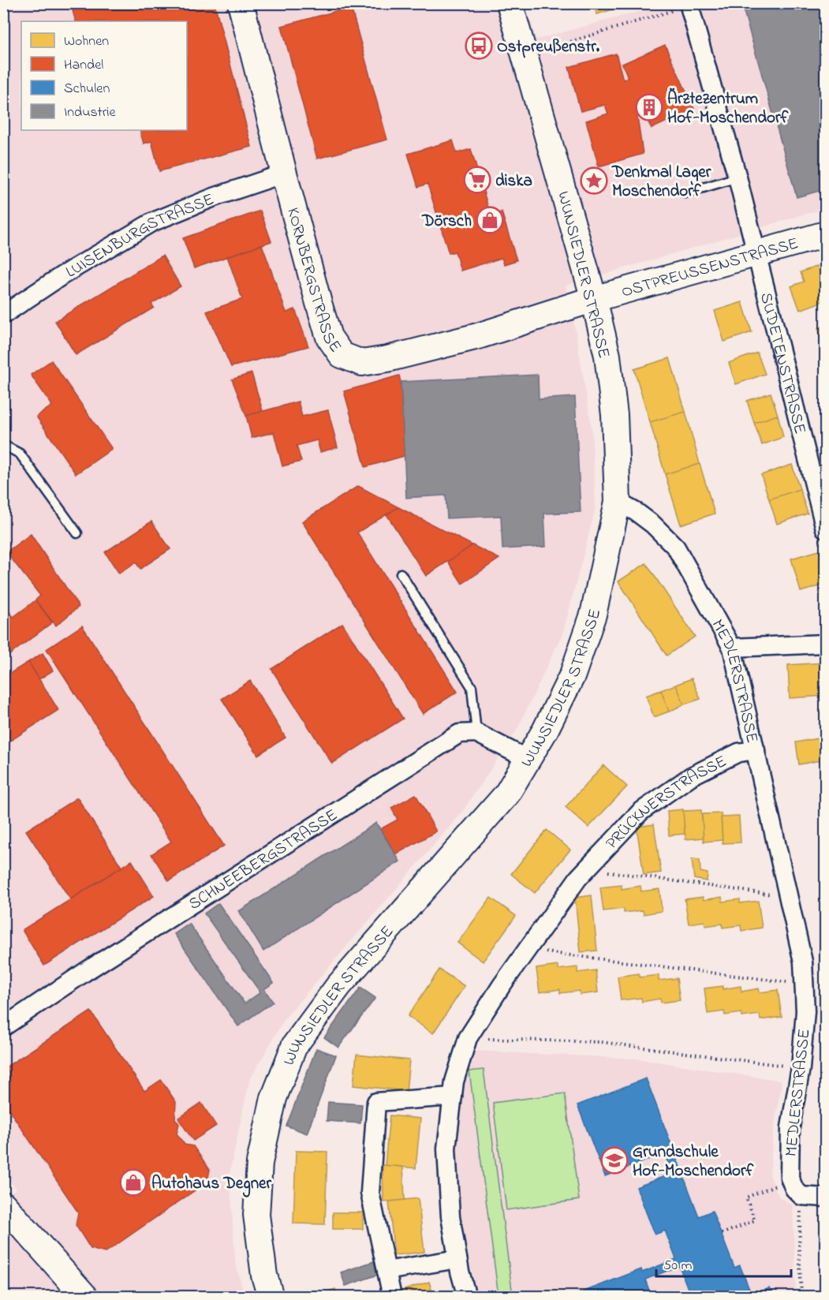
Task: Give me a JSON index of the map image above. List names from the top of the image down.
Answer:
{
  "streets": {
    "main road": ["OSTPREUSSENSTRASSE", "WUNSIEDLER STRASSE", "KORNBERGSTRASSE"],
    "street": [
      "LUISENBURGSTRASSE",
      "SUDETENSTRASSE",
      "MEDLERSTRASSE",
      "PRÜCKNERSTRASSE",
      "SCHNEEBERGSTRASSE"
    ]
  },
  "crossings": [
    ["LUISENBURGSTRASSE", "KORNBERGSTRASSE"],
    ["OSTPREUSSENSTRASSE", "WUNSIEDLER STRASSE"],
    ["OSTPREUSSENSTRASSE", "KORNBERGSTRASSE"],
    ["OSTPREUSSENSTRASSE", "SUDETENSTRASSE"],
    ["WUNSIEDLER STRASSE", "KORNBERGSTRASSE"],
    ["WUNSIEDLER STRASSE", "MEDLERSTRASSE"],
    ["MEDLERSTRASSE", "PRÜCKNERSTRASSE"]
  ],
  "places": {
    "bus stop": ["Ostpreußenstr."],
    "building": ["Ärztezentrum Hof-Moschendorf"],
    "supermarket": ["diska"],
    "place": ["Denkmal Lager Moschendorf"],
    "shop": ["Dörsch", "Autohaus Degner"],
    "school or university": ["Grundschule Hof-Moschendorf"]
  },
  "legend": [
    "Wohnen",
    "Handel",
    "Schulen",
    "Industrie"
  ],
  "scale_bar": "50 m"
}
